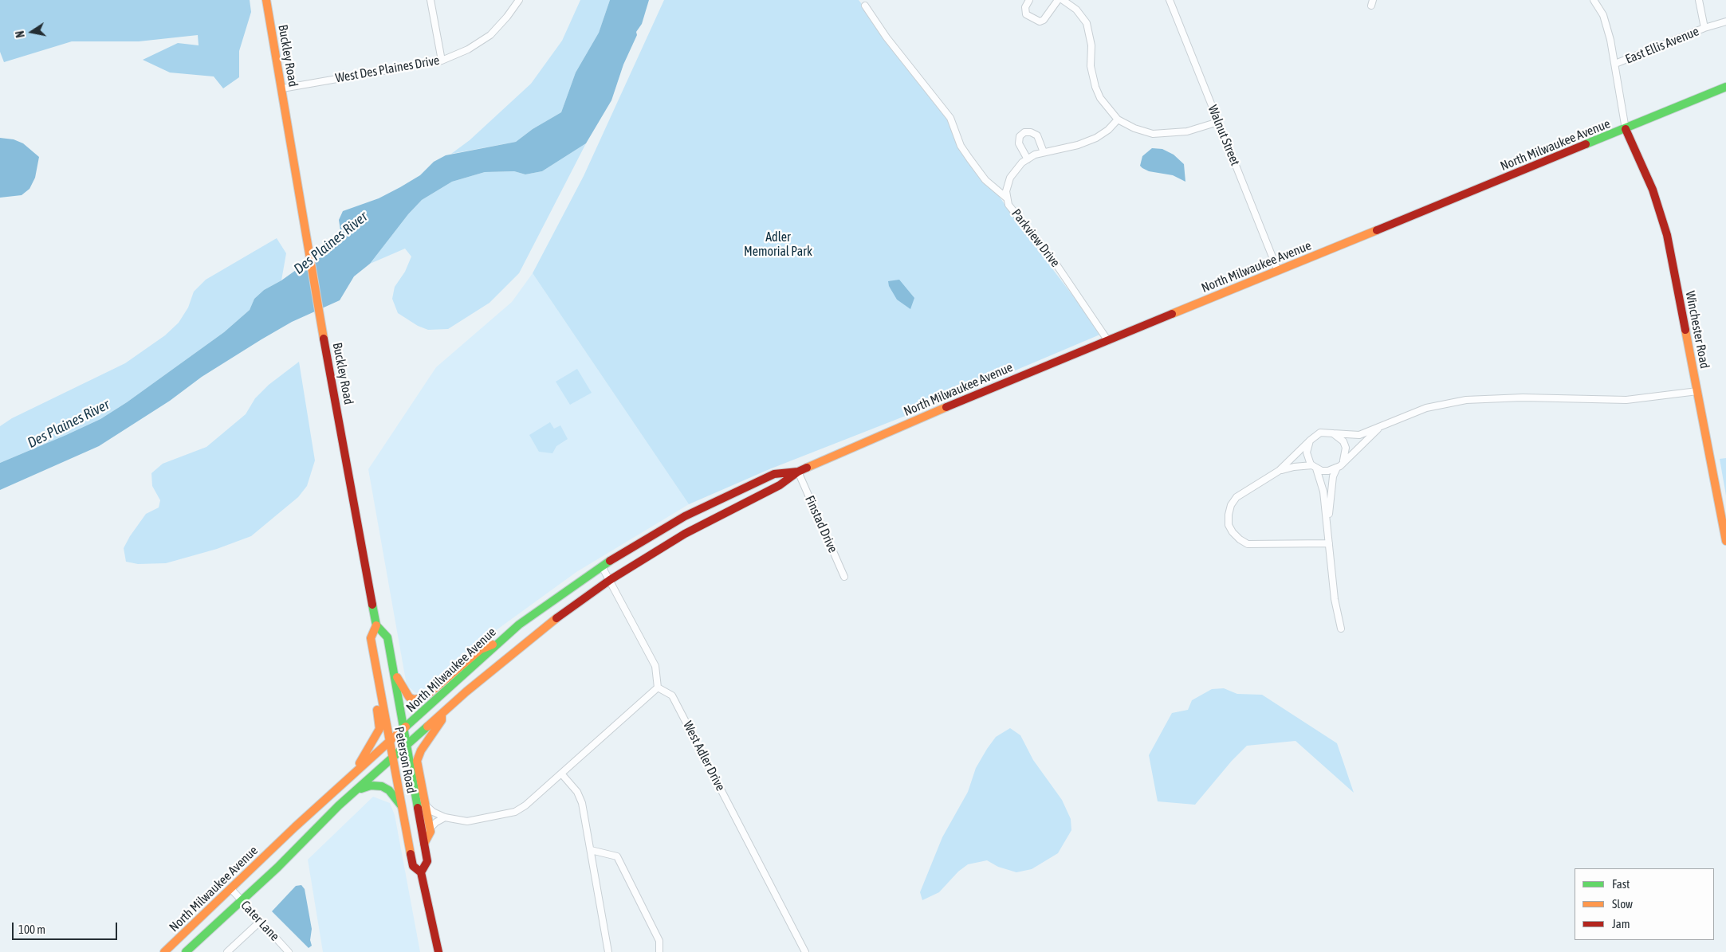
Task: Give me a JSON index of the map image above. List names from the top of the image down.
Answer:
{
  "streets": {
    "main road": [
      "Buckley Road",
      "North Milwaukee Avenue",
      "Winchester Road",
      "Peterson Road"
    ],
    "street": [
      "East Ellis Avenue",
      "West Des Plaines Drive",
      "Walnut Street",
      "Parkview Drive",
      "Finstad Drive",
      "West Adler Drive",
      "Cater Lane"
    ]
  },
  "crossings": [
    ["Buckley Road", "West Des Plaines Drive"],
    ["Buckley Road", "North Milwaukee Avenue"],
    ["Buckley Road", "Peterson Road"],
    ["Walnut Street", "North Milwaukee Avenue"],
    ["North Milwaukee Avenue", "Parkview Drive"],
    ["North Milwaukee Avenue", "Winchester Road"],
    ["North Milwaukee Avenue", "Finstad Drive"],
    ["North Milwaukee Avenue", "Peterson Road"],
    ["North Milwaukee Avenue", "Cater Lane"]
  ],
  "water": ["Des Plaines River"],
  "parks": ["Adler Memorial Park"],
  "legend": ["Fast", "Slow", "Jam"],
  "scale_bar": "100 m",
  "north": "left"
}
